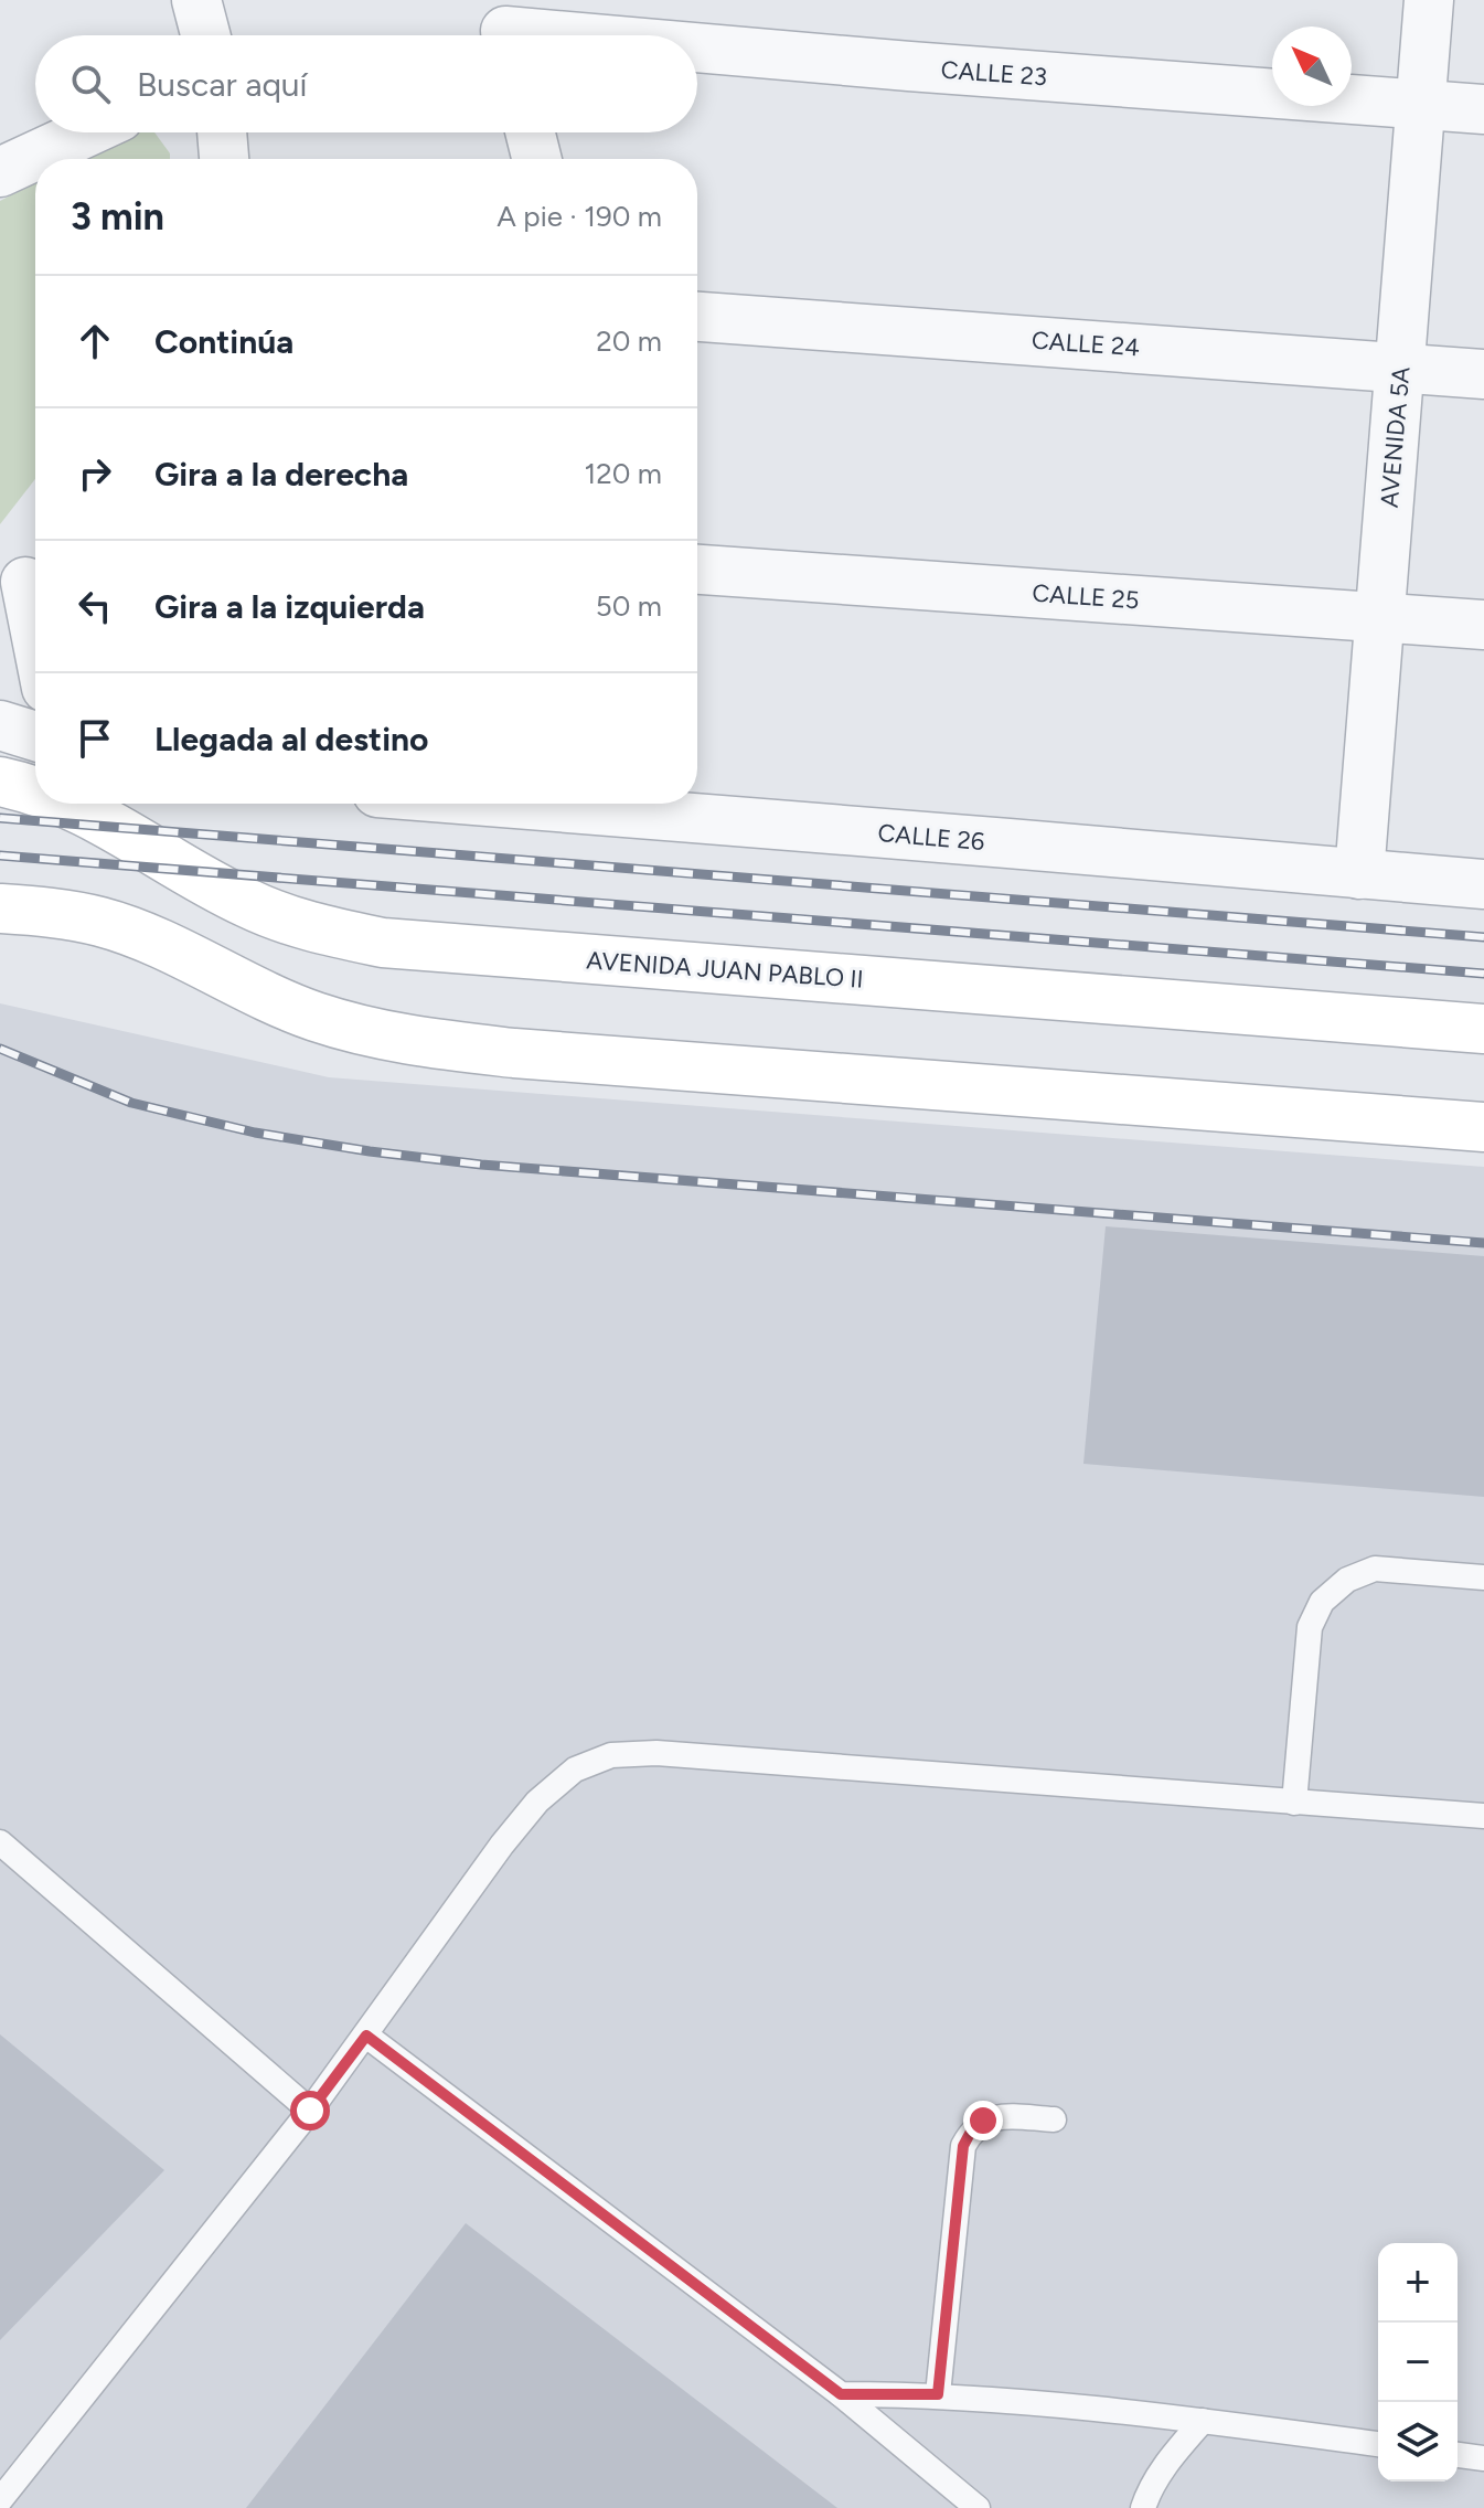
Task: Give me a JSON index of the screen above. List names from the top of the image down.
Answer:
{
  "streets": {
    "main road": ["AVENIDA JUAN PABLO II"],
    "street": [
      "CALLE 23",
      "CALLE 24",
      "AVENIDA 5A",
      "CALLE 25",
      "CALLE 26"
    ]
  },
  "crossings": [
    ["CALLE 23", "AVENIDA 5A"],
    ["CALLE 24", "AVENIDA 5A"],
    ["AVENIDA 5A", "CALLE 25"],
    ["AVENIDA 5A", "CALLE 26"]
  ],
  "north": "top left",
  "page": {
    "search": "Buscar aquí",
    "heading": ["3 min", "A pie · 190 m"],
    "list": [
      ["Continúa", "20 m"],
      ["Gira a la derecha", "120 m"],
      ["Gira a la izquierda", "50 m"],
      "Llegada al destino"
    ],
    "map_buttons": ["+", "−"]
  }
}
